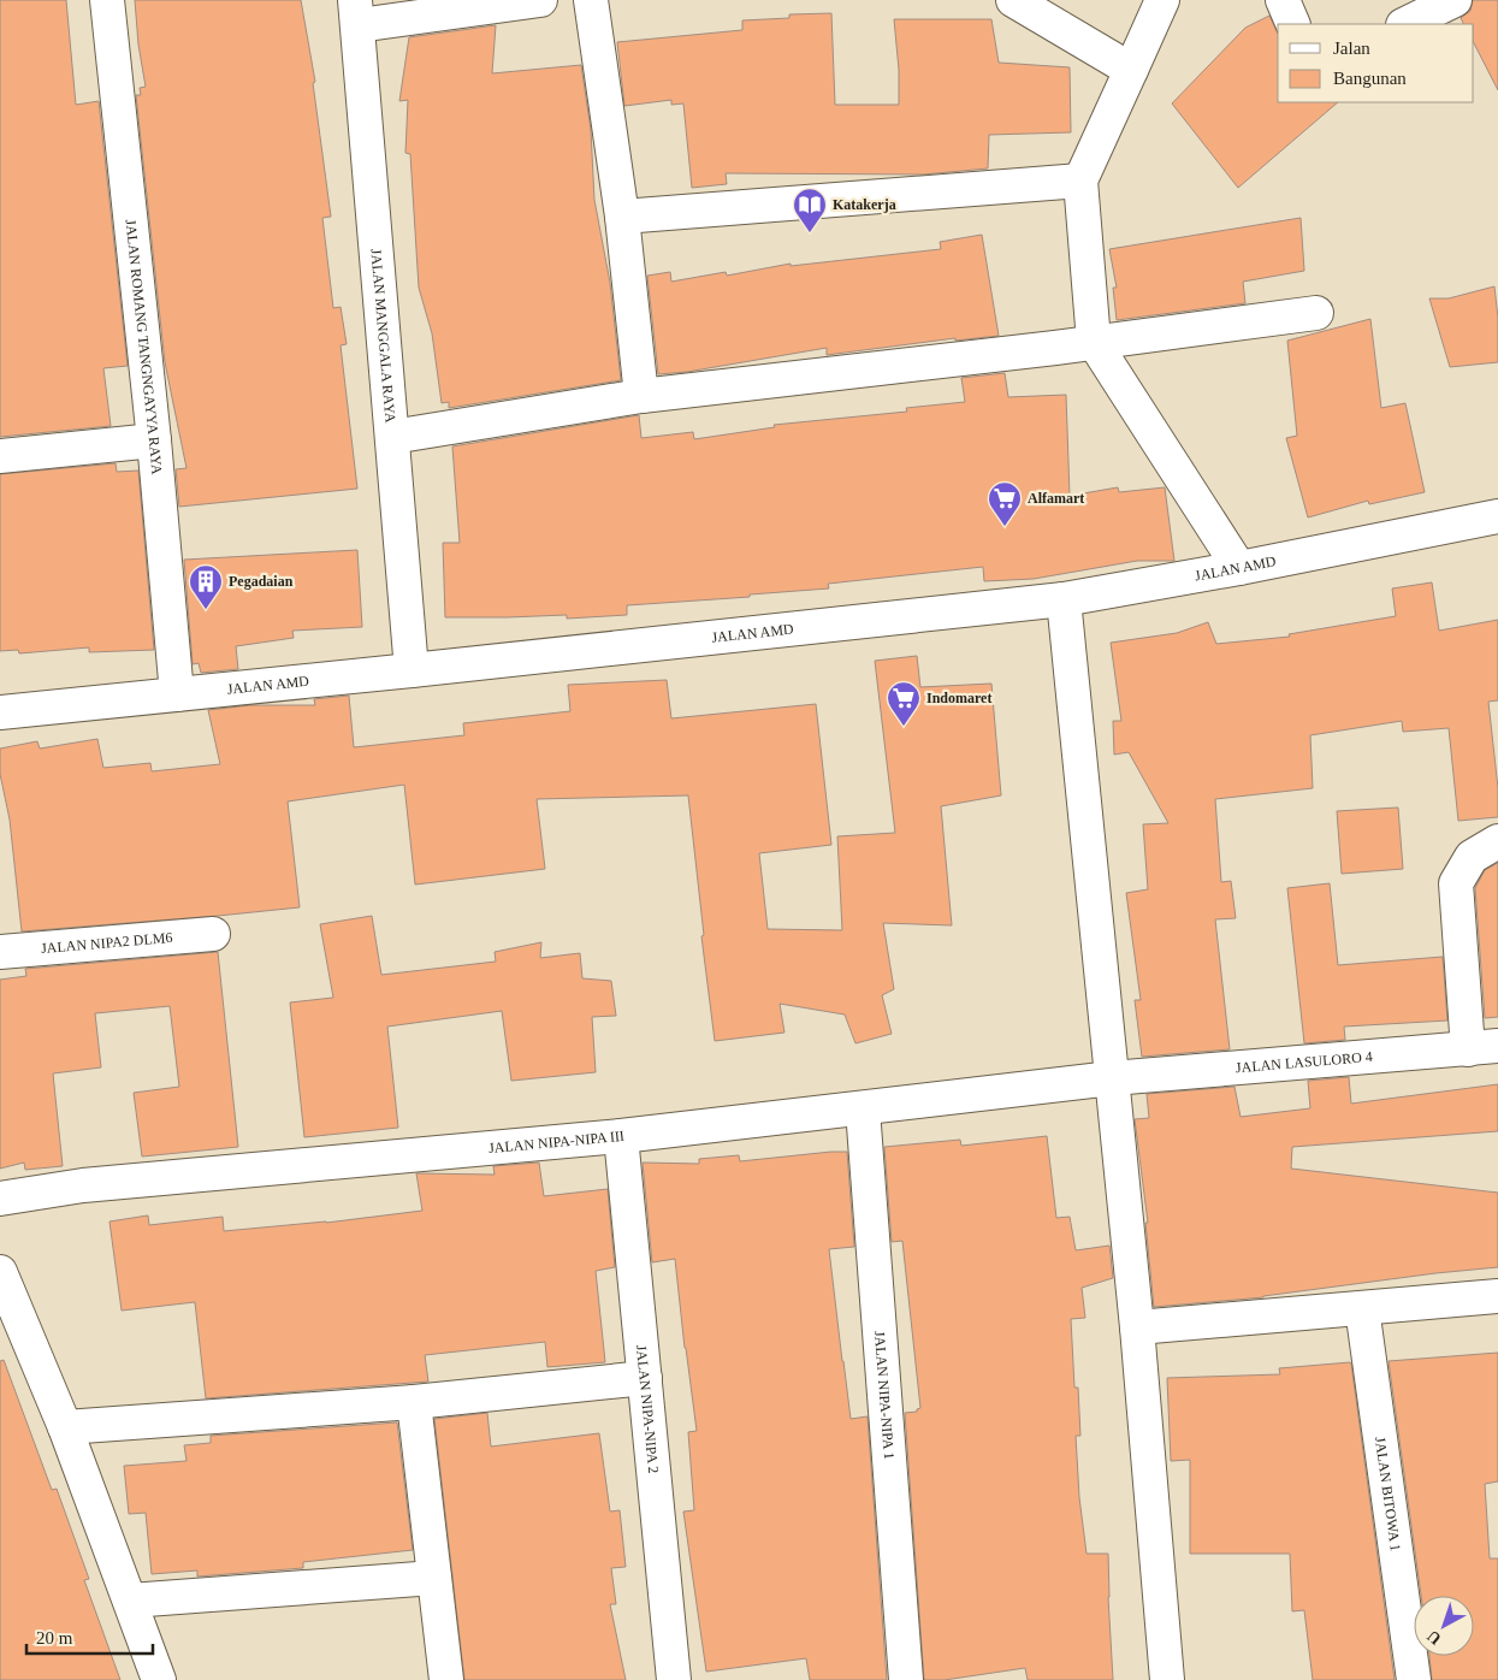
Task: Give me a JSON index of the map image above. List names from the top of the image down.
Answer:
{
  "streets": {
    "street": [
      "JALAN MANGGALA RAYA",
      "JALAN ROMANG TANGNGAYYA RAYA",
      "JALAN AMD",
      "JALAN NIPA2 DLM6",
      "JALAN LASULORO 4",
      "JALAN NIPA-NIPA III",
      "JALAN NIPA-NIPA 1",
      "JALAN NIPA-NIPA 2",
      "JALAN BITOWA 1"
    ]
  },
  "crossings": [
    ["JALAN MANGGALA RAYA", "JALAN AMD"],
    ["JALAN ROMANG TANGNGAYYA RAYA", "JALAN AMD"],
    ["JALAN LASULORO 4", "JALAN NIPA-NIPA III"],
    ["JALAN NIPA-NIPA III", "JALAN NIPA-NIPA 1"],
    ["JALAN NIPA-NIPA III", "JALAN NIPA-NIPA 2"]
  ],
  "places": {
    "library": ["Katakerja"],
    "supermarket": ["Alfamart", "Indomaret"],
    "building": ["Pegadaian"]
  },
  "legend": ["Jalan", "Bangunan"],
  "scale_bar": "20 m",
  "north": "bottom left"
}
